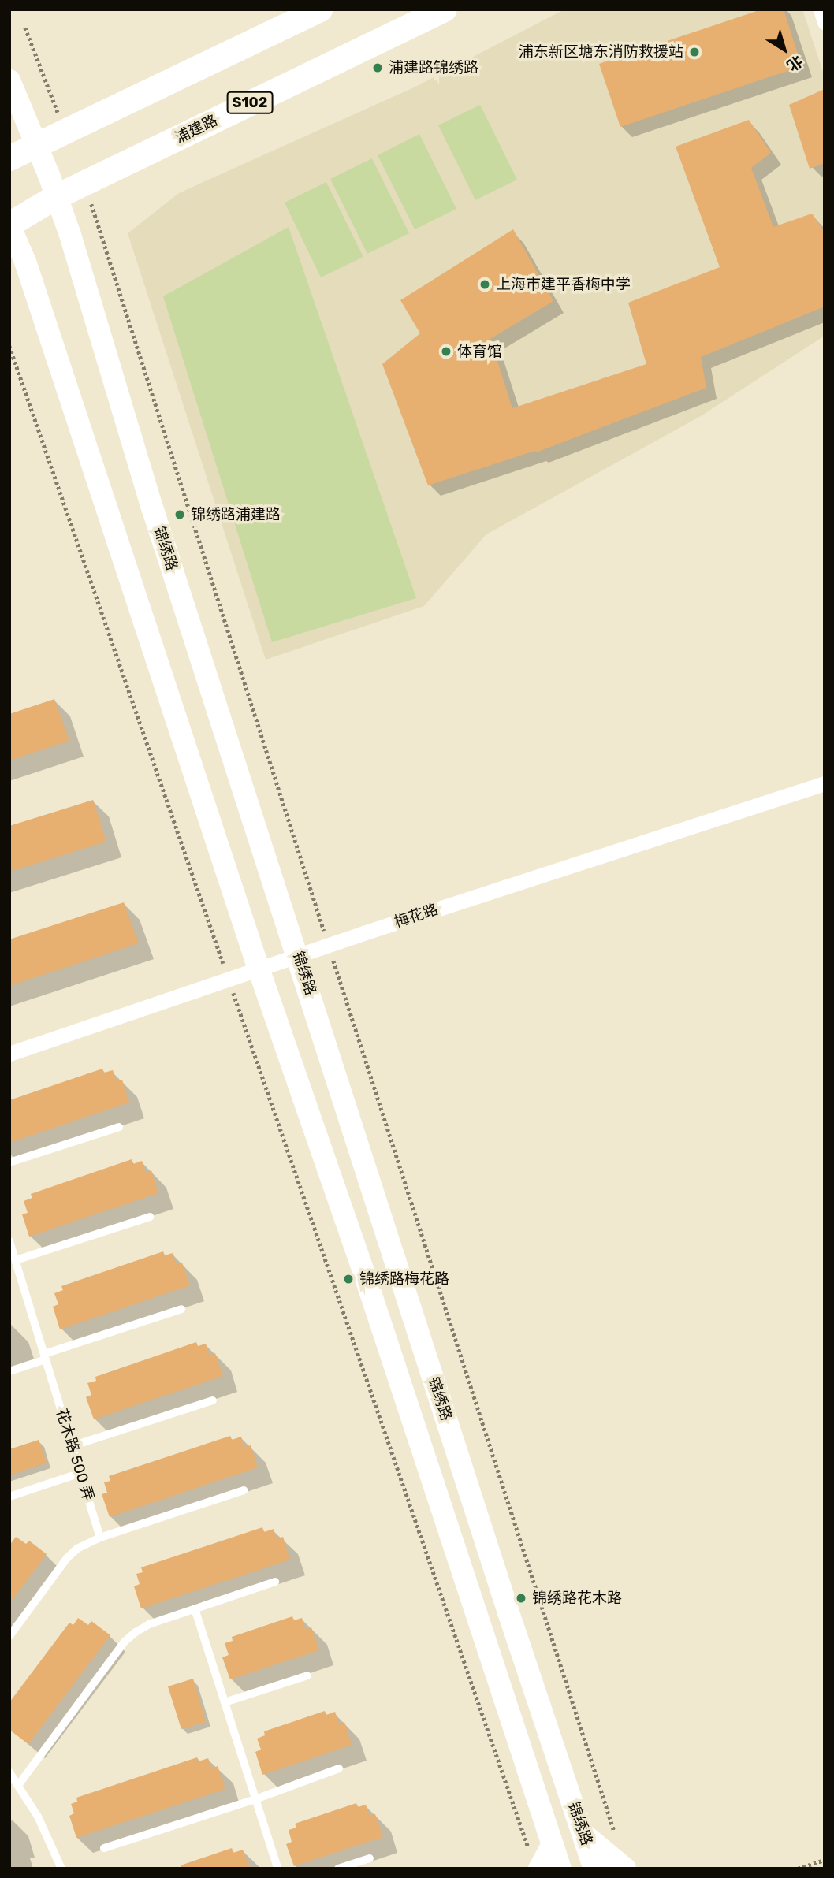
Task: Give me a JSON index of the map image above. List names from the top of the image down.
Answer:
{
  "streets": {
    "main road": ["S102", "浦建路", "锦绣路"],
    "street": ["梅花路"],
    "lane": ["花木路 500 弄"]
  },
  "crossings": [
    ["浦建路", "锦绣路"],
    ["锦绣路", "梅花路"]
  ],
  "places": [
    "浦东新区塘东消防救援站",
    "浦建路锦绣路",
    "上海市建平香梅中学",
    "体育馆",
    "锦绣路浦建路",
    "锦绣路梅花路",
    "锦绣路花木路"
  ],
  "north": "bottom right"
}
